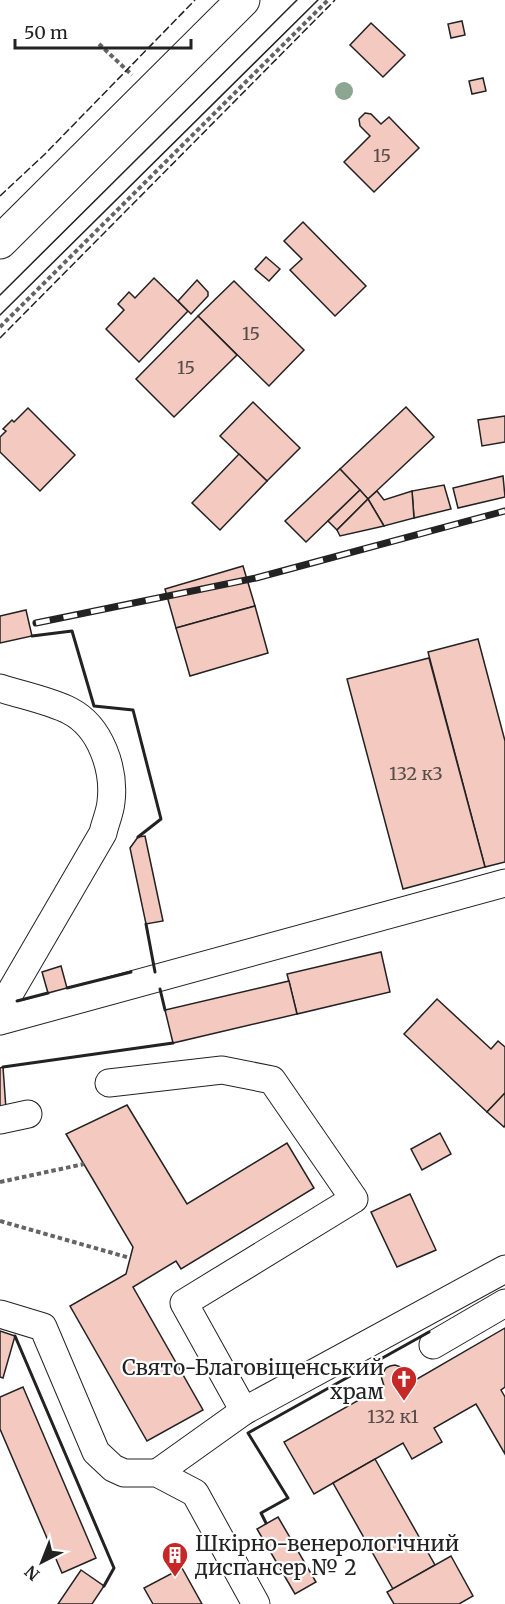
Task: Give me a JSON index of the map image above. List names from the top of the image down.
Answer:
{
  "places": {
    "church": ["Свято-Благовіщенський храм"],
    "building": ["Шкірно-венерологічний диспансер № 2"]
  },
  "house_numbers": [
    "15",
    "15",
    "15",
    "132 к3",
    "132 к1"
  ],
  "scale_bar": "50 m",
  "north": "bottom left"
}
